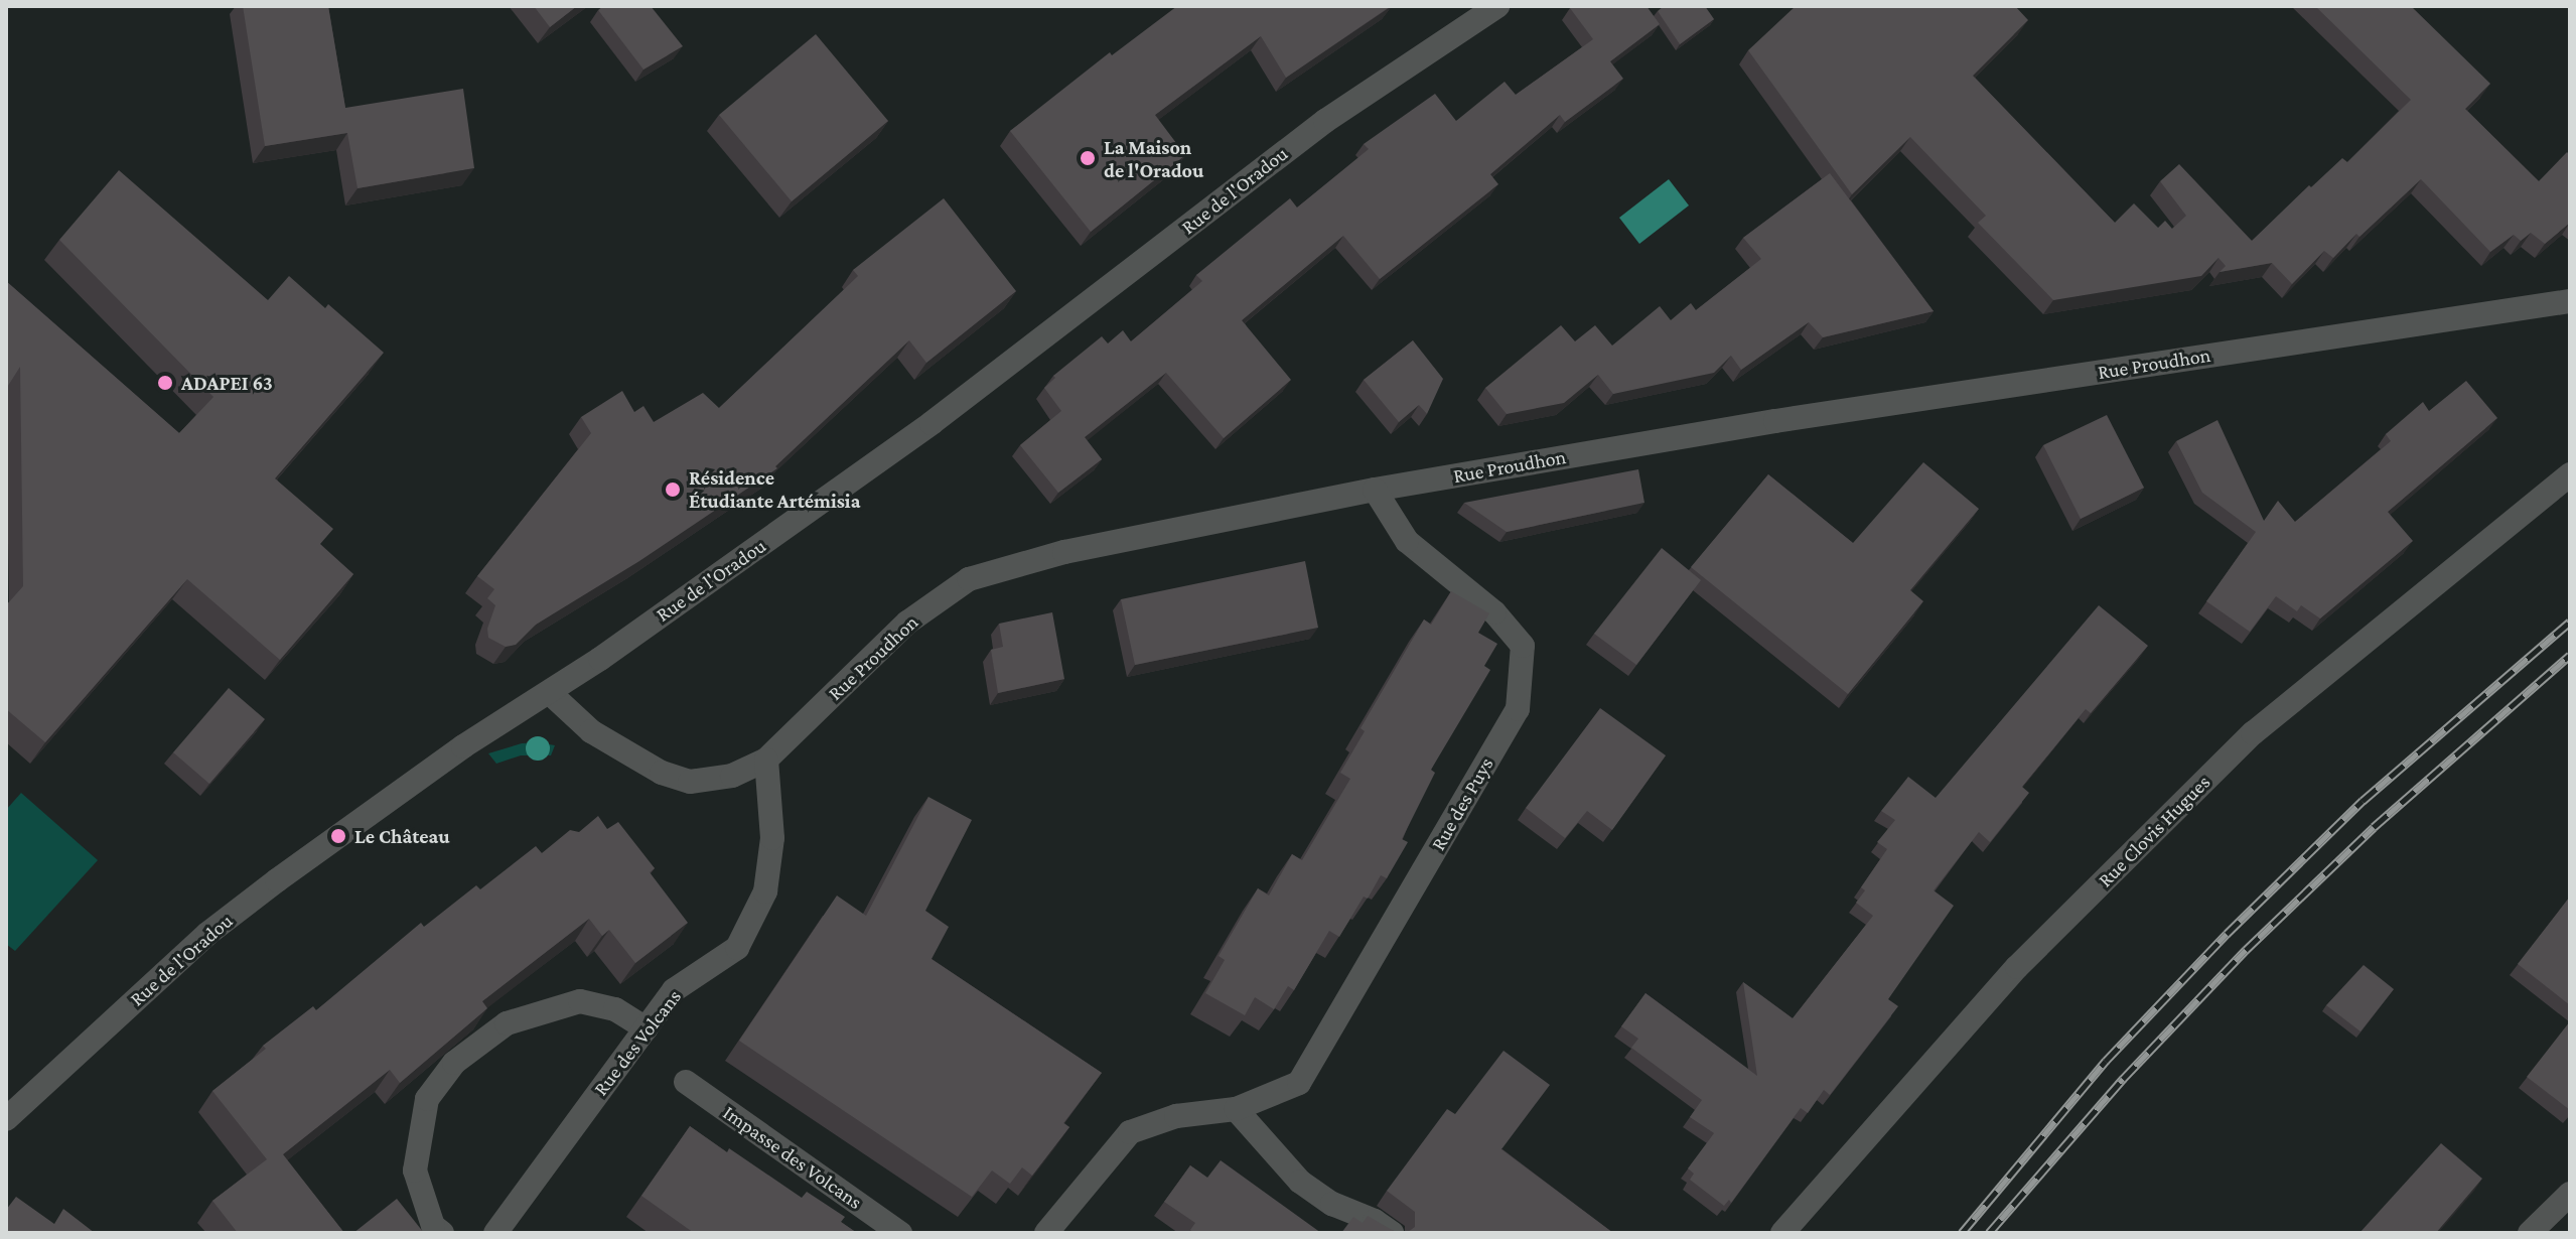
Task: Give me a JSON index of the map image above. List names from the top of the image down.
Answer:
{
  "streets": {
    "street": [
      "Rue de l'Oradou",
      "Rue Proudhon",
      "Rue des Puys",
      "Rue Clovis Hugues",
      "Rue des Volcans",
      "Impasse des Volcans"
    ]
  },
  "crossings": [
    ["Rue de l'Oradou", "Rue Proudhon"],
    ["Rue Proudhon", "Rue des Puys"],
    ["Rue Proudhon", "Rue des Volcans"]
  ],
  "places": [
    "La Maison de l'Oradou",
    "ADAPEI 63",
    "Résidence Étudiante Artémisia",
    "Le Château"
  ]
}
